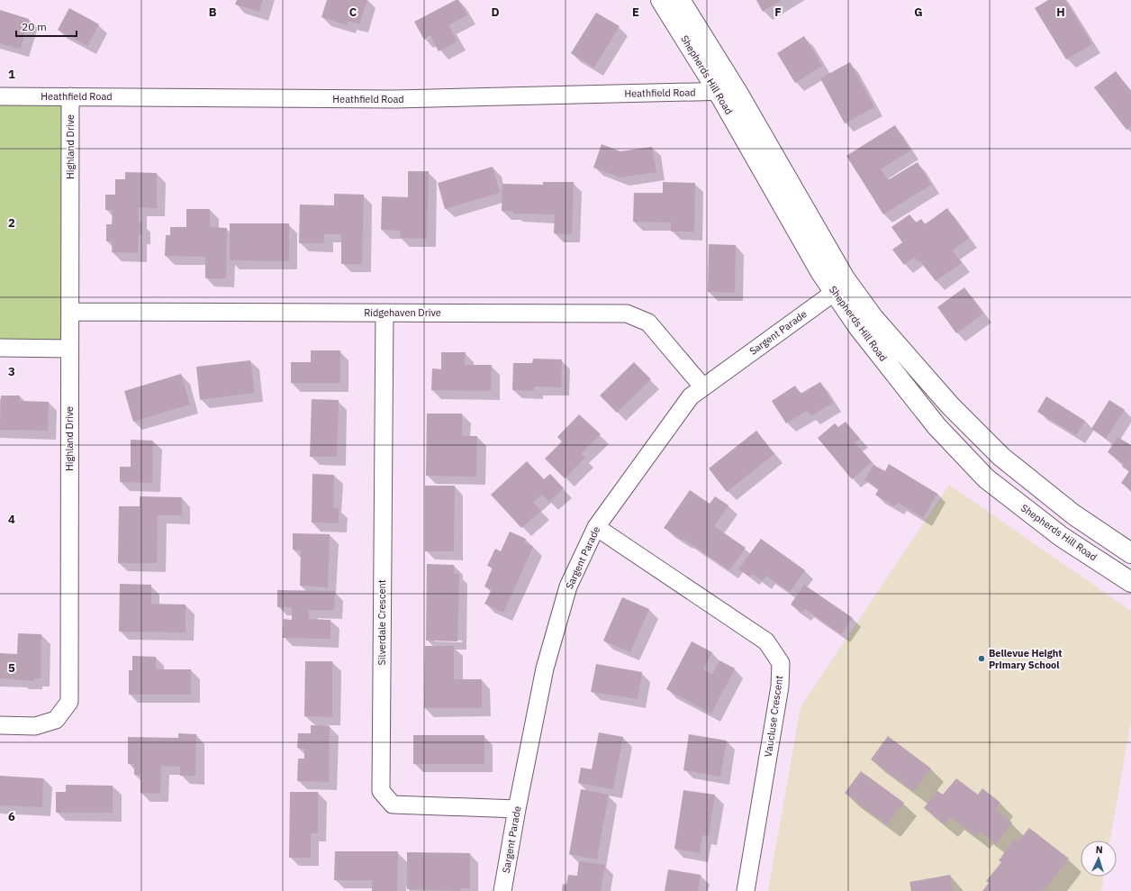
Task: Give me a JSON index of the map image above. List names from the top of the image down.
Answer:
{
  "streets": {
    "main road": ["Shepherds Hill Road"],
    "street": [
      "Heathfield Road",
      "Highland Drive",
      "Ridgehaven Drive",
      "Sargent Parade",
      "Silverdale Crescent",
      "Vaucluse Crescent"
    ]
  },
  "crossings": [
    ["Shepherds Hill Road", "Heathfield Road"],
    ["Shepherds Hill Road", "Sargent Parade"],
    ["Heathfield Road", "Highland Drive"],
    ["Highland Drive", "Ridgehaven Drive"],
    ["Ridgehaven Drive", "Sargent Parade"],
    ["Ridgehaven Drive", "Silverdale Crescent"],
    ["Sargent Parade", "Silverdale Crescent"],
    ["Sargent Parade", "Vaucluse Crescent"]
  ],
  "places": ["Bellevue Height Primary School"],
  "scale_bar": "20 m",
  "north": "top",
  "grid": {
    "columns": [
      "B",
      "C",
      "D",
      "E",
      "F",
      "G",
      "H"
    ],
    "rows": [
      "1",
      "2",
      "3",
      "4",
      "5",
      "6"
    ]
  }
}
